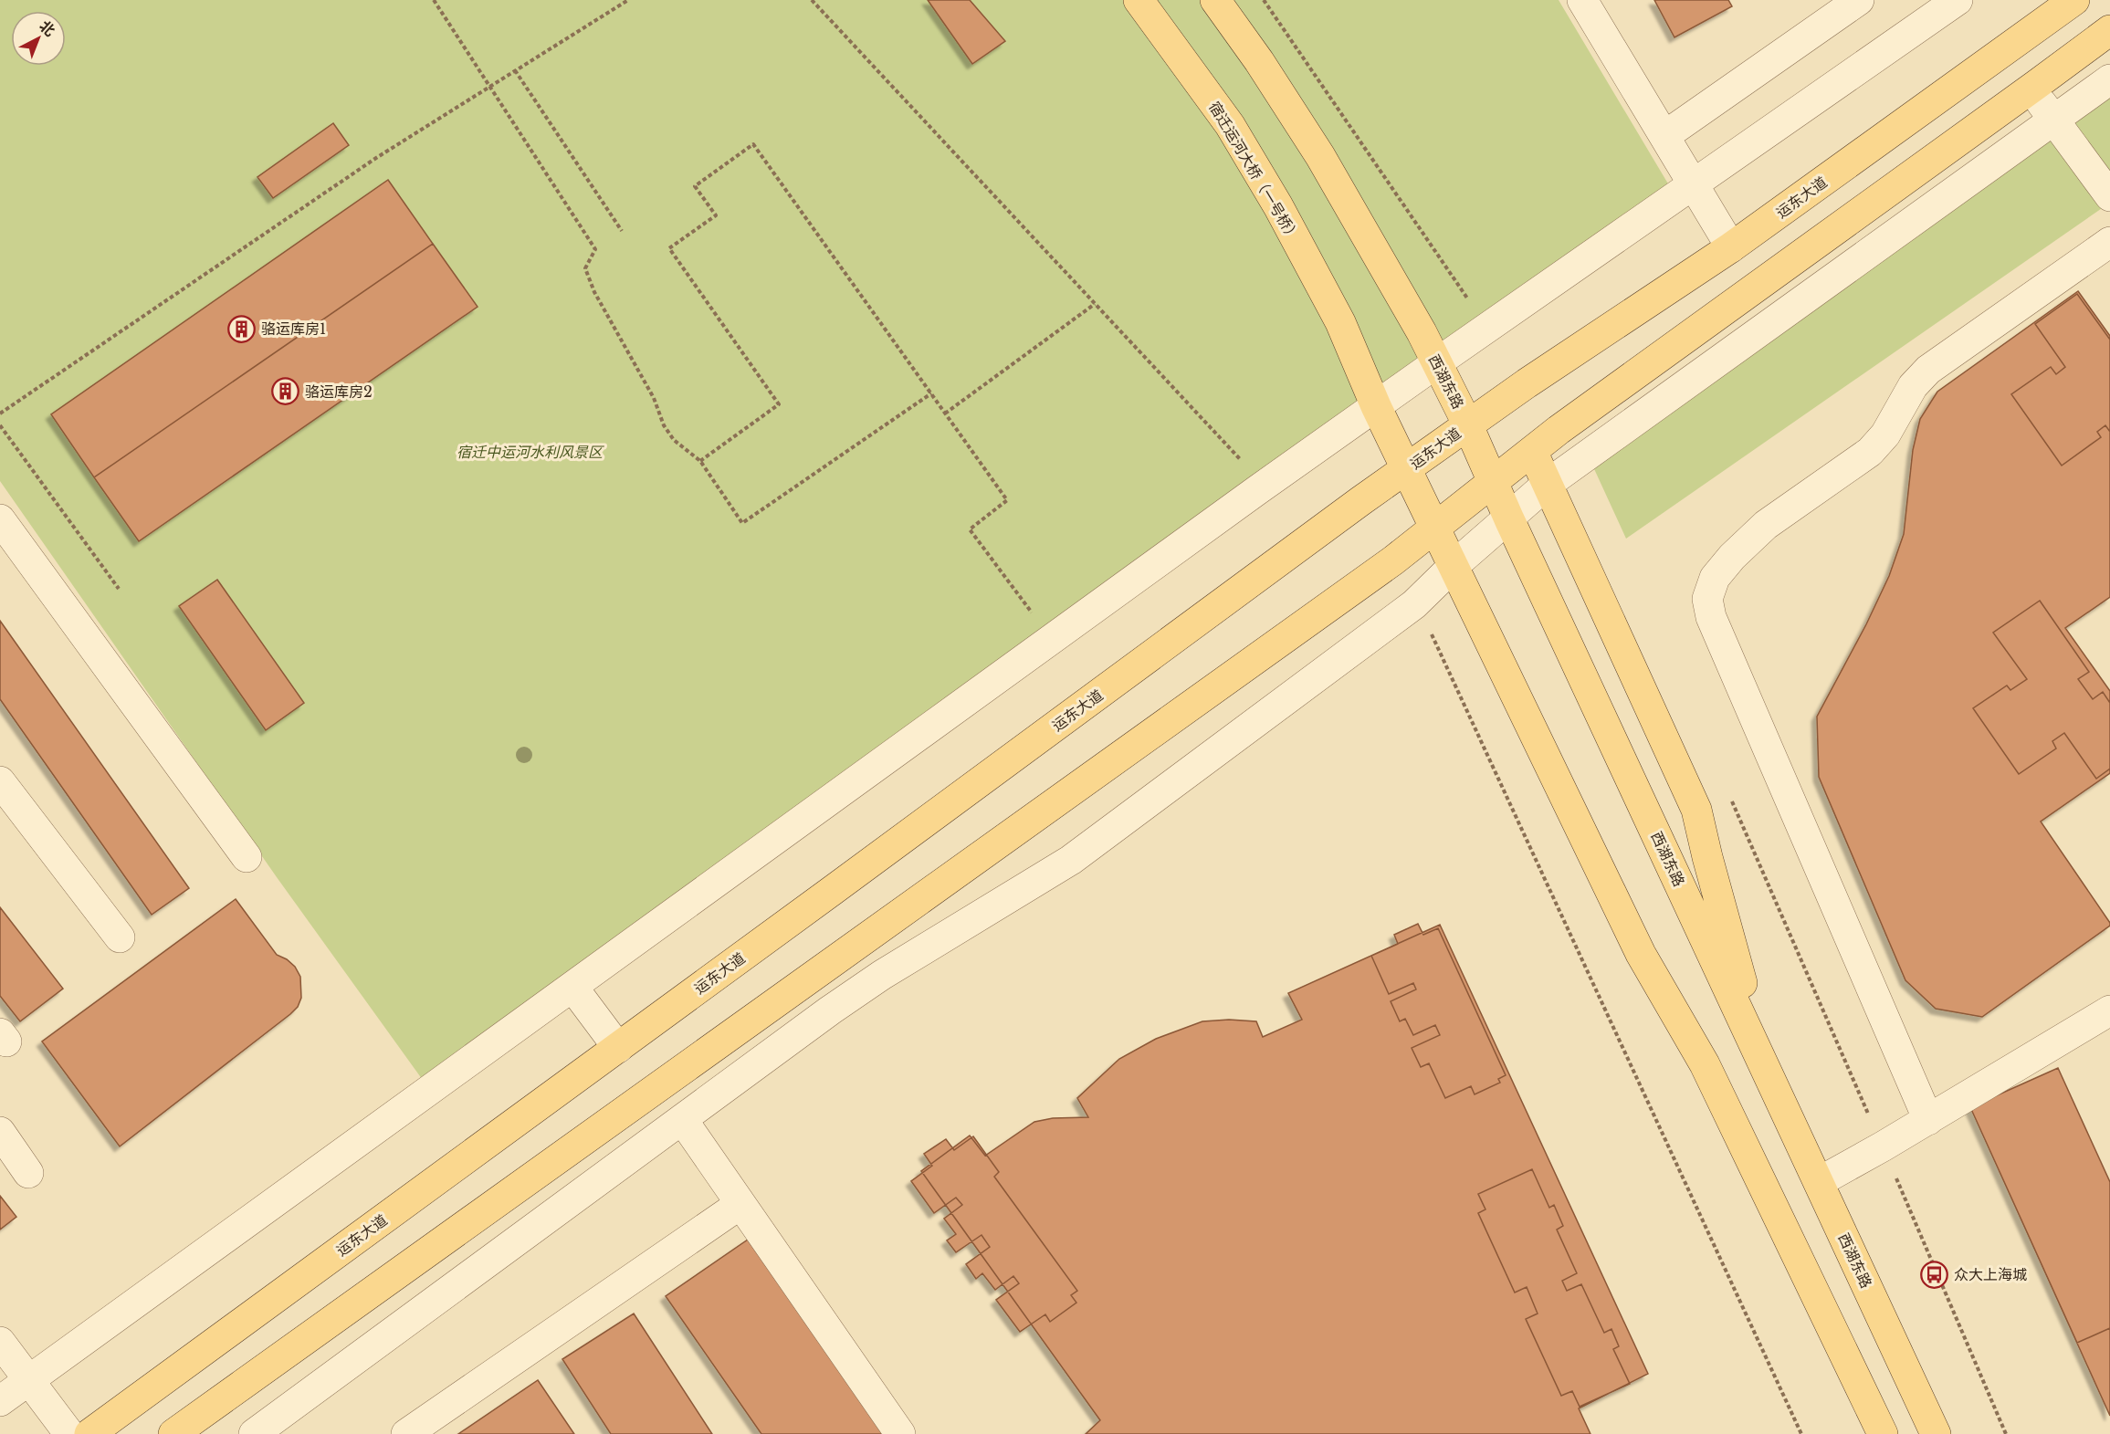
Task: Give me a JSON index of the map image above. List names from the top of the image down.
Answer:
{
  "streets": {
    "main road": ["宿迁运河大桥（一号桥）", "运东大道", "西湖东路"]
  },
  "crossings": [
    ["运东大道", "西湖东路"]
  ],
  "parks": ["宿迁中运河水利风景区"],
  "places": {
    "building": ["骆运库房1", "骆运库房2"],
    "bus stop": ["众大上海城"]
  },
  "north": "top right"
}
